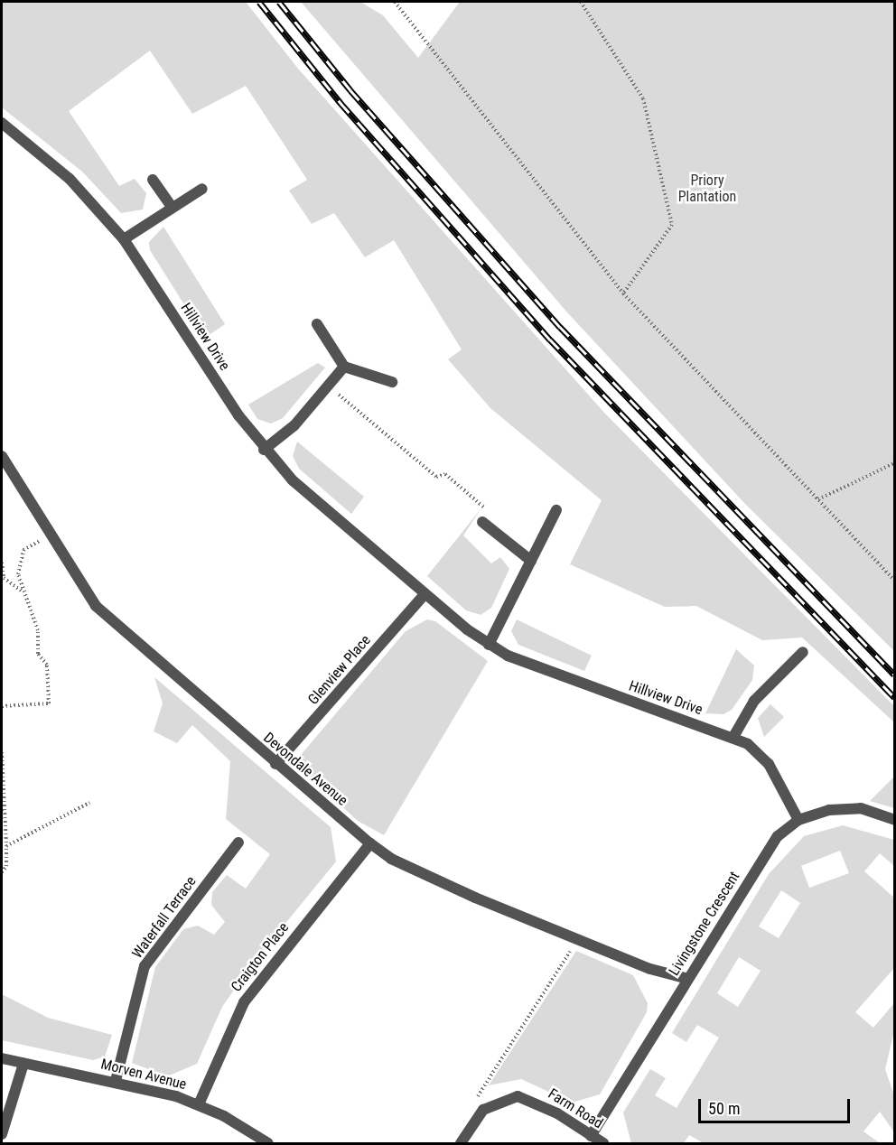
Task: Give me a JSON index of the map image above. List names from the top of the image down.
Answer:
{
  "streets": {
    "street": [
      "Hillview Drive",
      "Glenview Place",
      "Devondale Avenue",
      "Waterfall Terrace",
      "Livingstone Crescent",
      "Craigton Place",
      "Morven Avenue",
      "Farm Road"
    ]
  },
  "crossings": [
    ["Hillview Drive", "Glenview Place"],
    ["Hillview Drive", "Livingstone Crescent"],
    ["Glenview Place", "Devondale Avenue"],
    ["Devondale Avenue", "Livingstone Crescent"],
    ["Devondale Avenue", "Craigton Place"],
    ["Waterfall Terrace", "Morven Avenue"],
    ["Livingstone Crescent", "Farm Road"],
    ["Craigton Place", "Morven Avenue"]
  ],
  "parks": ["Priory Plantation"],
  "scale_bar": "50 m"
}
